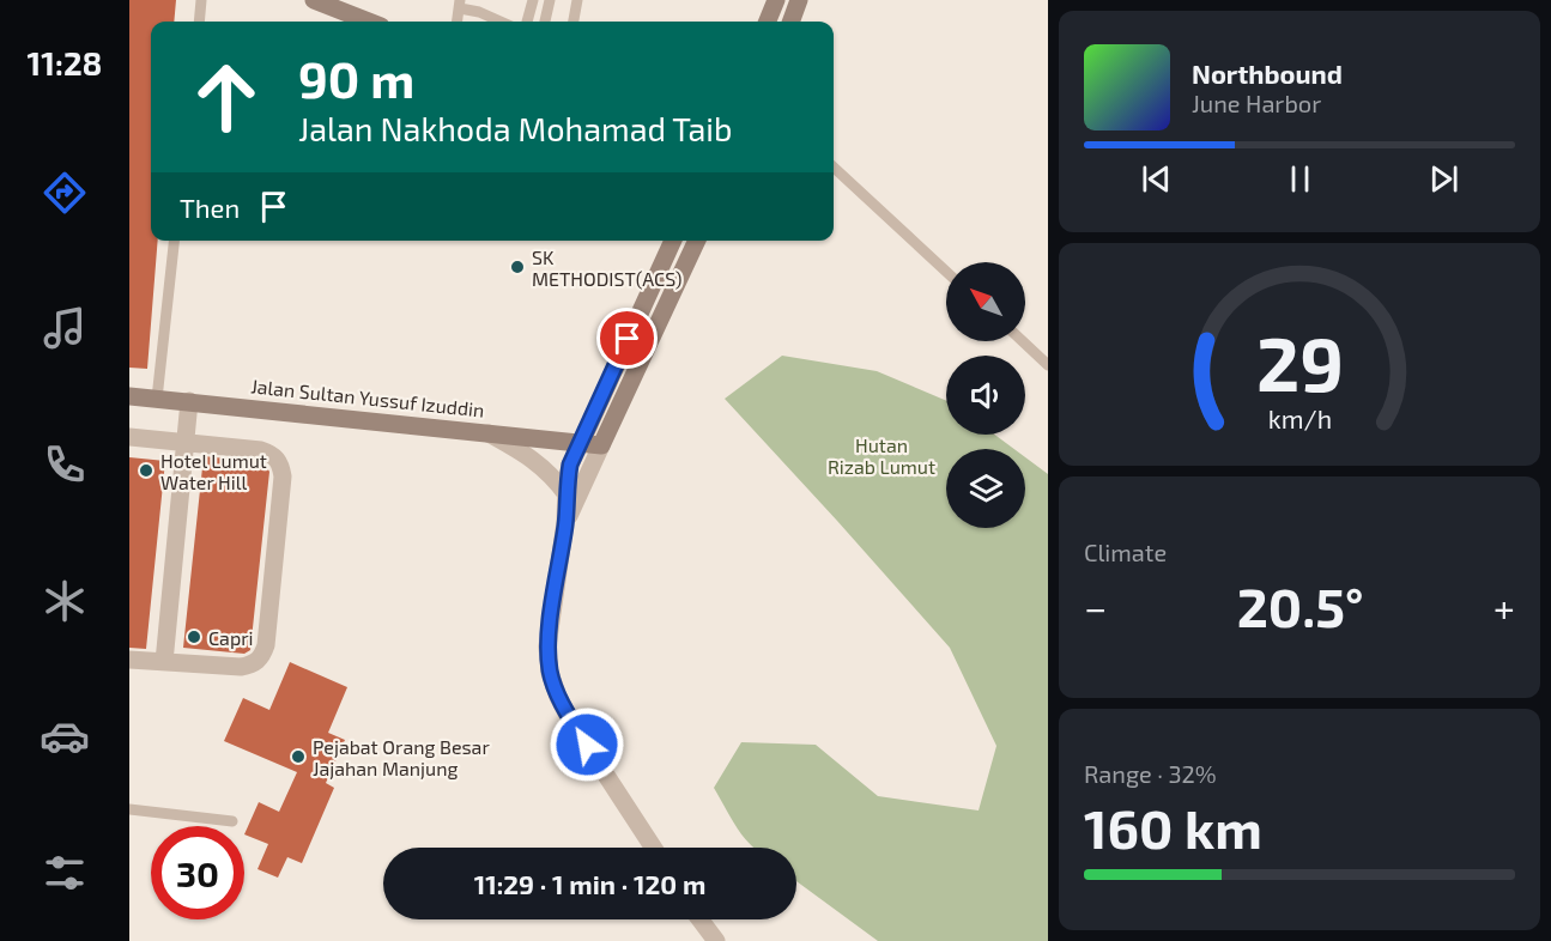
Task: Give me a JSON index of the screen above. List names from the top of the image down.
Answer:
{
  "streets": {
    "street": ["Jalan Sultan Yussuf Izuddin"]
  },
  "parks": ["Hutan Rizab Lumut"],
  "places": [
    "SK METHODIST(ACS)",
    "Hotel Lumut Water Hill",
    "Capri",
    "Pejabat Orang Besar Jajahan Manjung"
  ],
  "north": "top left",
  "page": {
    "tabs": "11:28",
    "turn": ["90 m", "Jalan Nakhoda Mohamad Taib"],
    "song": ["Northbound", "June Harbor"],
    "then": "Then",
    "tile": [
      "Climate",
      ["Range · 32%", "160 km"]
    ],
    "heat": ["−", "20.5°", "+"],
    "limit": "30",
    "trip": "11:29 · 1 min · 120 m",
    "gauge": ["29", "km/h"]
  }
}
